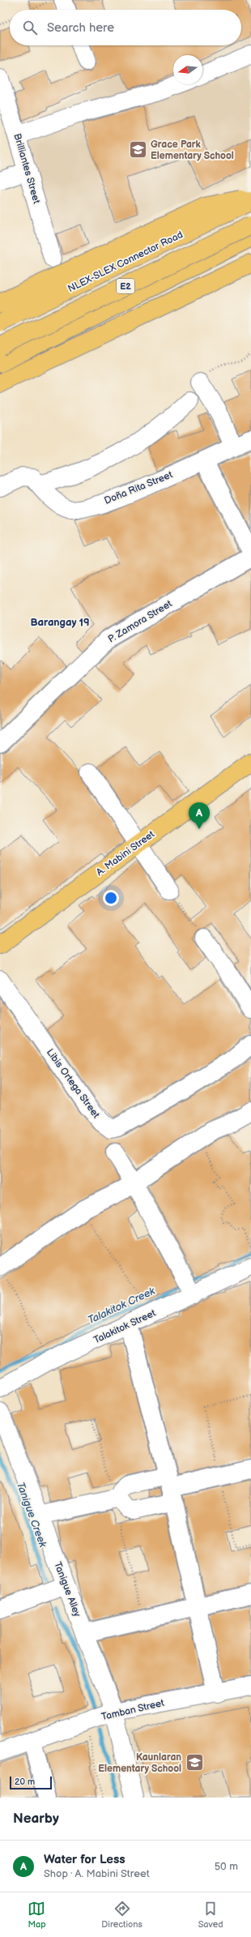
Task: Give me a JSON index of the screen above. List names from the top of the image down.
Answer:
{
  "streets": {
    "main road": ["NLEX-SLEX Connector Road", "E2", "A. Mabini Street"],
    "street": [
      "Brilliantes Street",
      "Doña Rita Street",
      "P. Zamora Street",
      "Libis Ortega Street",
      "Talakitok Street",
      "Tanigue Alley",
      "Tamban Street"
    ]
  },
  "crossings": [
    ["Tanigue Alley", "Tamban Street"]
  ],
  "districts": ["Barangay 19"],
  "water": ["Talakitok Creek", "Tanigue Creek"],
  "places": {
    "school or university": ["Grace Park Elementary School", "Kaunlaran Elementary School"]
  },
  "scale_bar": "20 m",
  "north": "left",
  "page": {
    "search": "Search here",
    "pins": "A",
    "scale": "20 m",
    "heading": "Nearby",
    "list": [
      {
        "mark": "A",
        "name": "Water for Less",
        "note": "Shop · A. Mabini Street",
        "value": "50 m"
      }
    ],
    "nav": ["Map", "Directions", "Saved"]
  }
}
